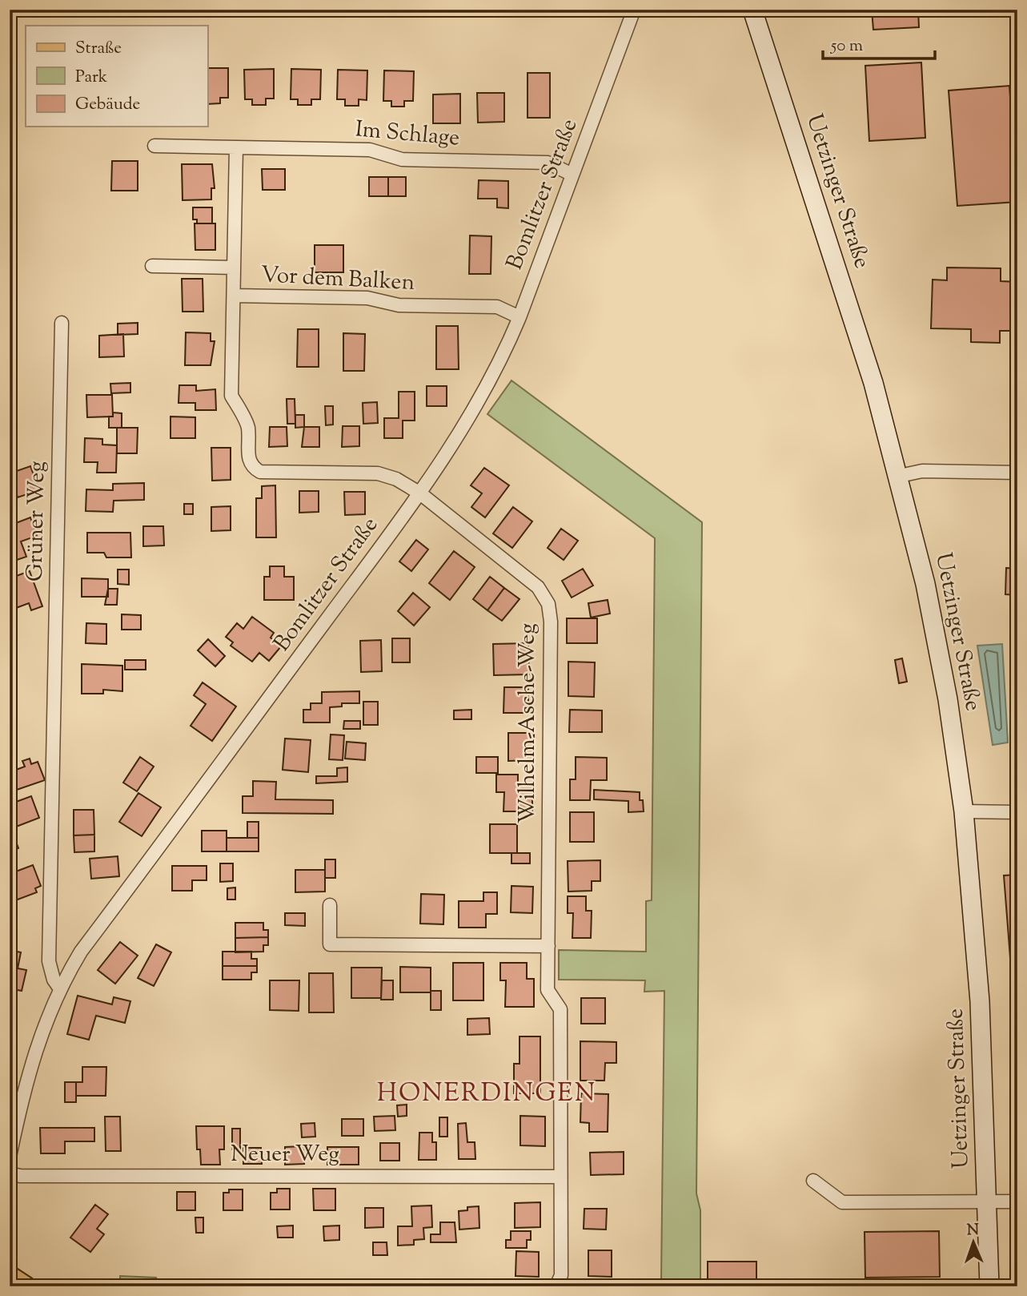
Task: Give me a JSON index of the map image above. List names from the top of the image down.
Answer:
{
  "streets": {
    "street": [
      "Im Schlage",
      "Uetzinger Straße",
      "Bomlitzer Straße",
      "Vor dem Balken",
      "Grüner Weg",
      "Wilhelm-Asche-Weg",
      "Neuer Weg"
    ]
  },
  "crossings": [
    ["Im Schlage", "Bomlitzer Straße"],
    ["Bomlitzer Straße", "Vor dem Balken"],
    ["Bomlitzer Straße", "Grüner Weg"],
    ["Bomlitzer Straße", "Wilhelm-Asche-Weg"],
    ["Vor dem Balken", "Wilhelm-Asche-Weg"],
    ["Wilhelm-Asche-Weg", "Neuer Weg"]
  ],
  "districts": ["HONERDINGEN"],
  "legend": ["Straße", "Park", "Gebäude"],
  "scale_bar": "50 m",
  "north": "top"
}
